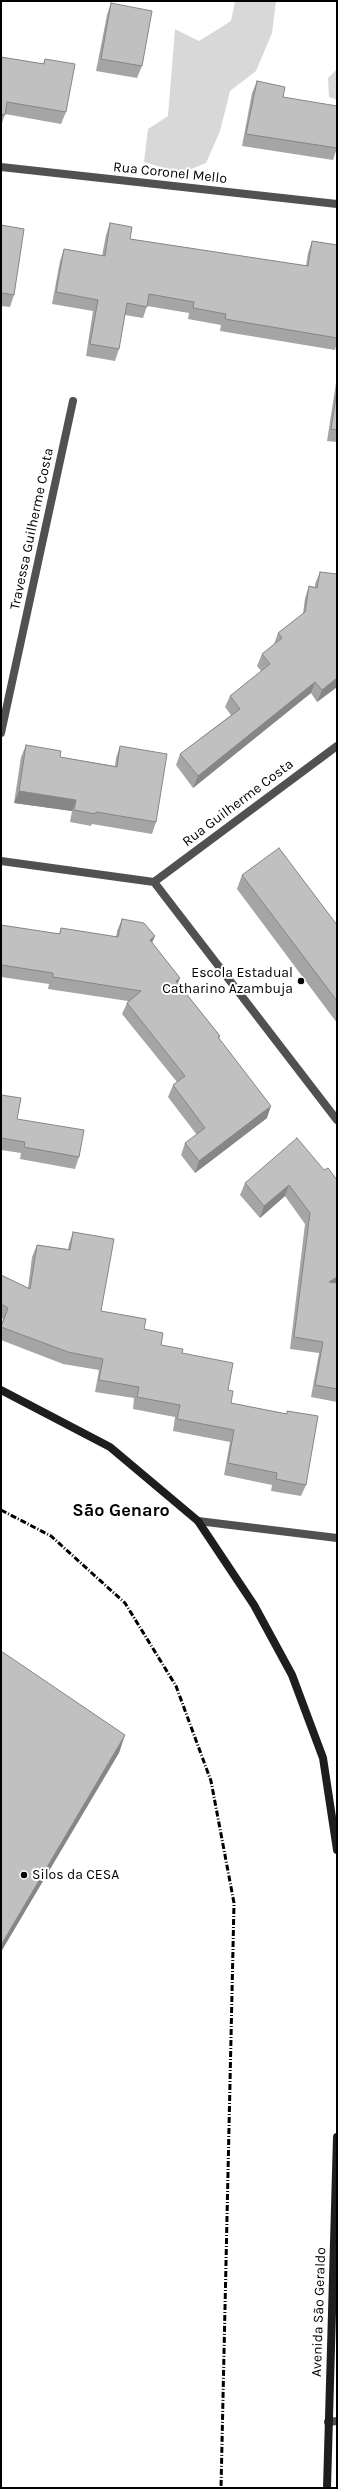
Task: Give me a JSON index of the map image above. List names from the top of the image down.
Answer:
{
  "streets": {
    "street": [
      "Rua Coronel Mello",
      "Travessa Guilherme Costa",
      "Rua Guilherme Costa",
      "Avenida São Geraldo"
    ]
  },
  "districts": ["São Genaro"],
  "places": ["Escola Estadual Catharino Azambuja", "Silos da CESA"]
}
